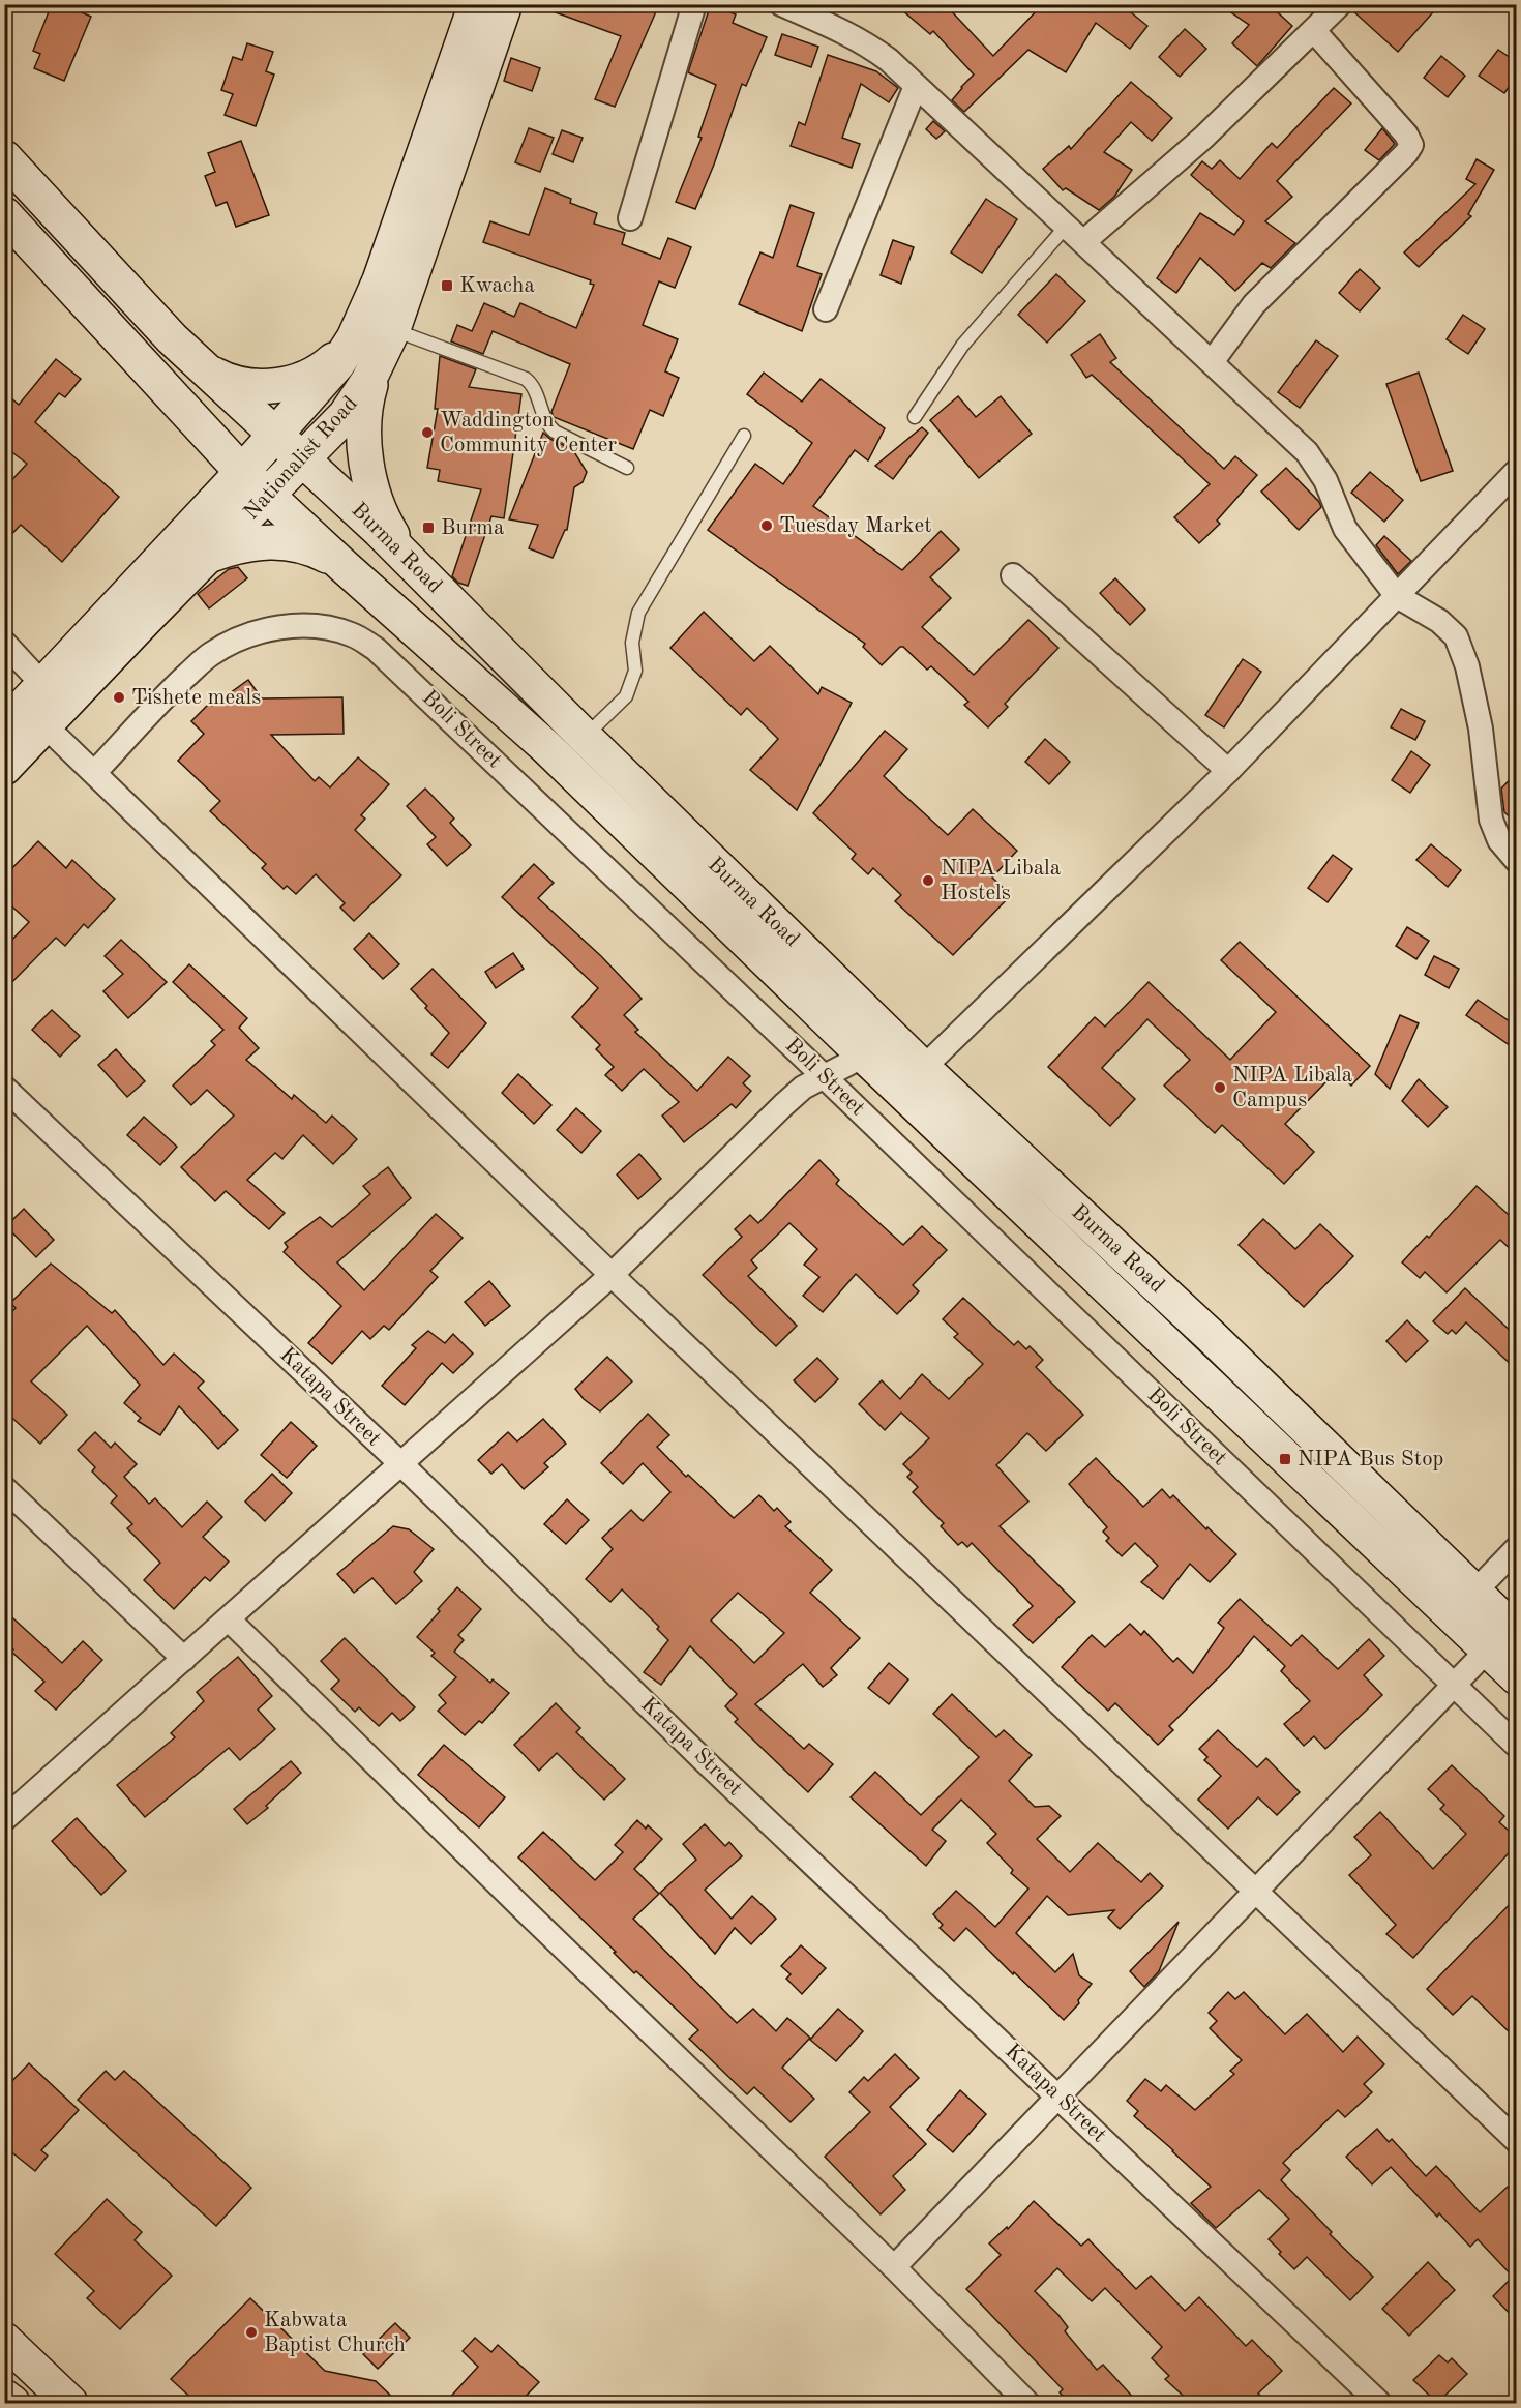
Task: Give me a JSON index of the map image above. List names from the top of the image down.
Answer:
{
  "streets": {
    "main road": ["Nationalist Road", "Burma Road"],
    "street": ["Boli Street", "Katapa Street"]
  },
  "crossings": [
    ["Nationalist Road", "Burma Road"]
  ],
  "places": {
    "transit": ["Kwacha", "Burma", "NIPA Bus Stop"],
    "other": [
      "Waddington Community Center",
      "Tuesday Market",
      "Tishete meals",
      "NIPA Libala Hostels",
      "NIPA Libala Campus",
      "Kabwata Baptist Church"
    ]
  }
}
